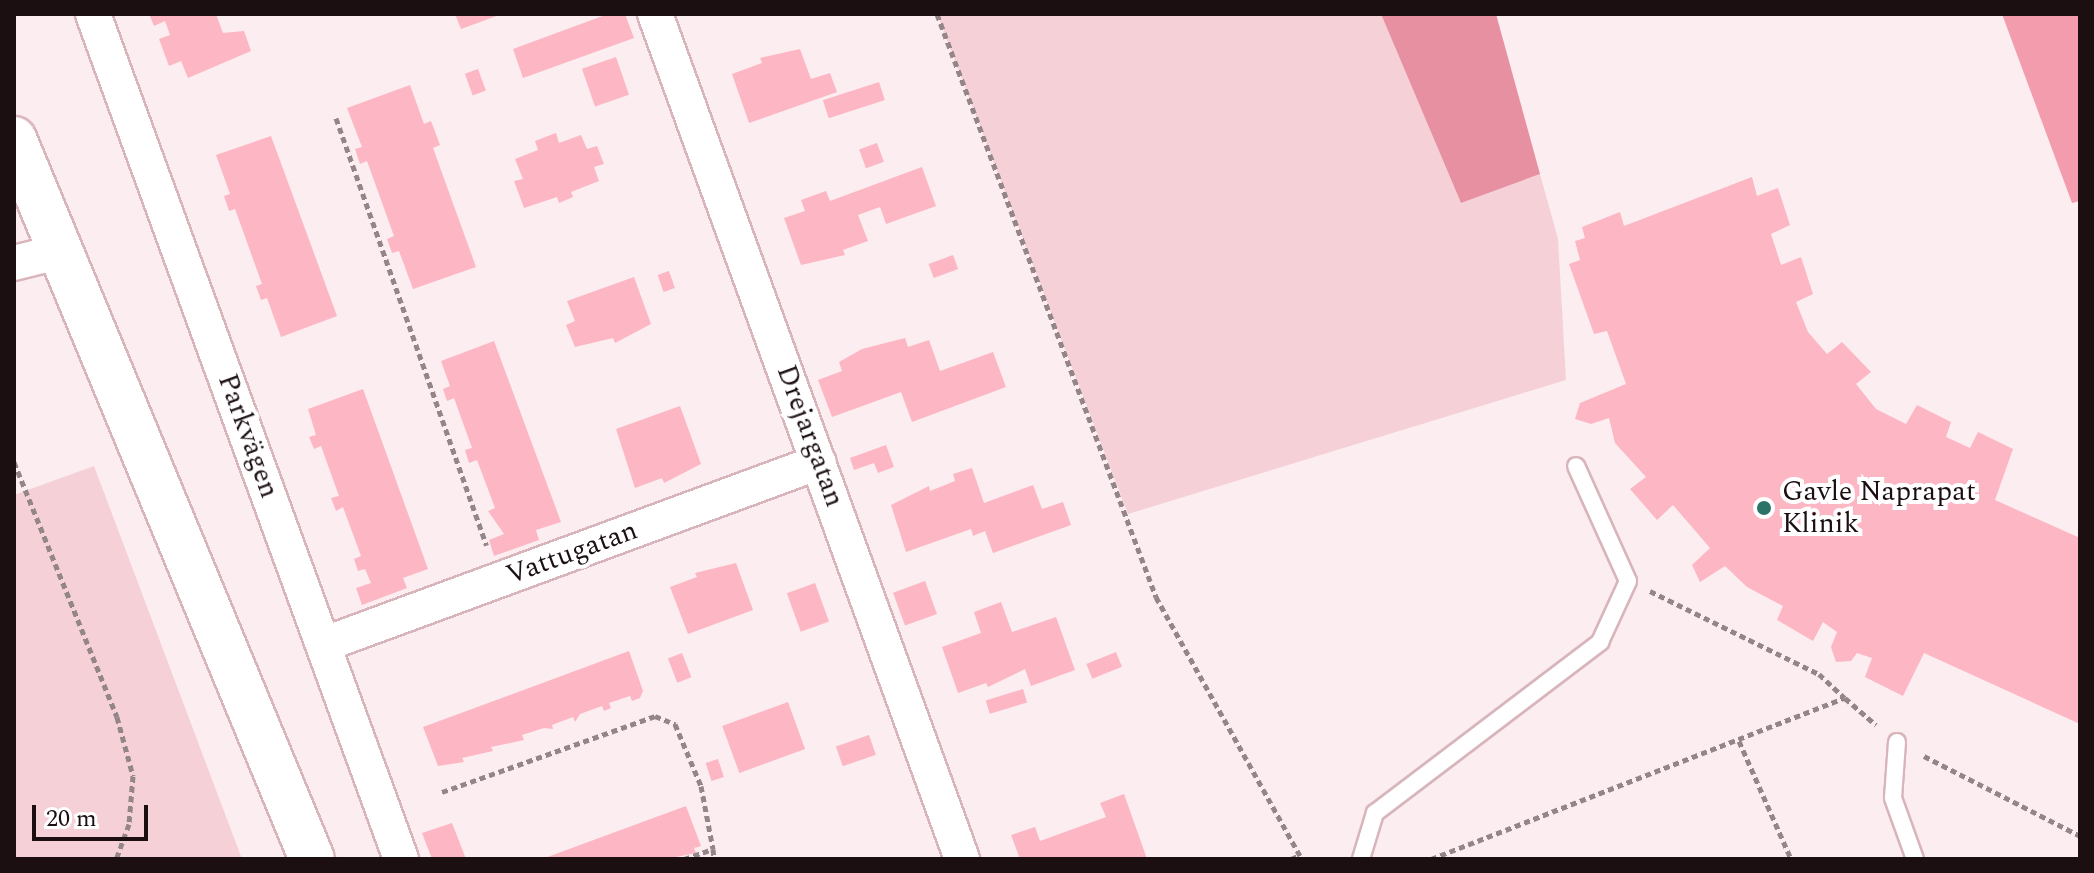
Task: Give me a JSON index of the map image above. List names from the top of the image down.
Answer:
{
  "streets": {
    "street": ["Parkvägen", "Drejargatan", "Vattugatan"]
  },
  "crossings": [
    ["Parkvägen", "Vattugatan"],
    ["Drejargatan", "Vattugatan"]
  ],
  "places": ["Gavle Naprapat Klinik"],
  "scale_bar": "20 m"
}
